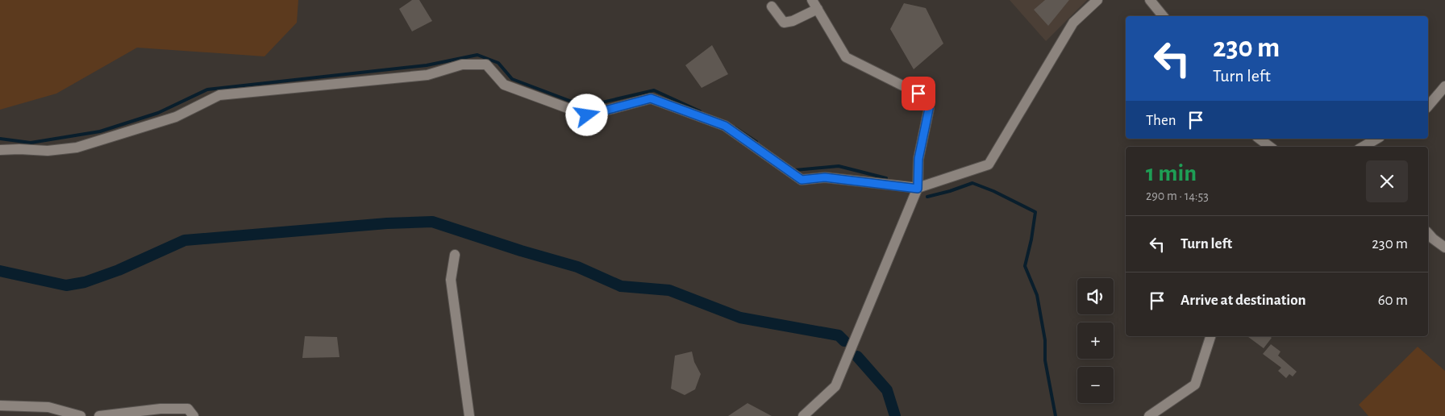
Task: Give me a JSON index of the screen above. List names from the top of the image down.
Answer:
{
  "page": {
    "turn": ["230 m", "Turn left"],
    "then": "Then",
    "heading": ["1 min", "290 m · 14:53"],
    "list": [
      {
        "name": "Turn left",
        "value": "230 m"
      },
      {
        "name": "Arrive at destination",
        "value": "60 m"
      }
    ],
    "map_buttons": ["+", "−"]
  }
}
